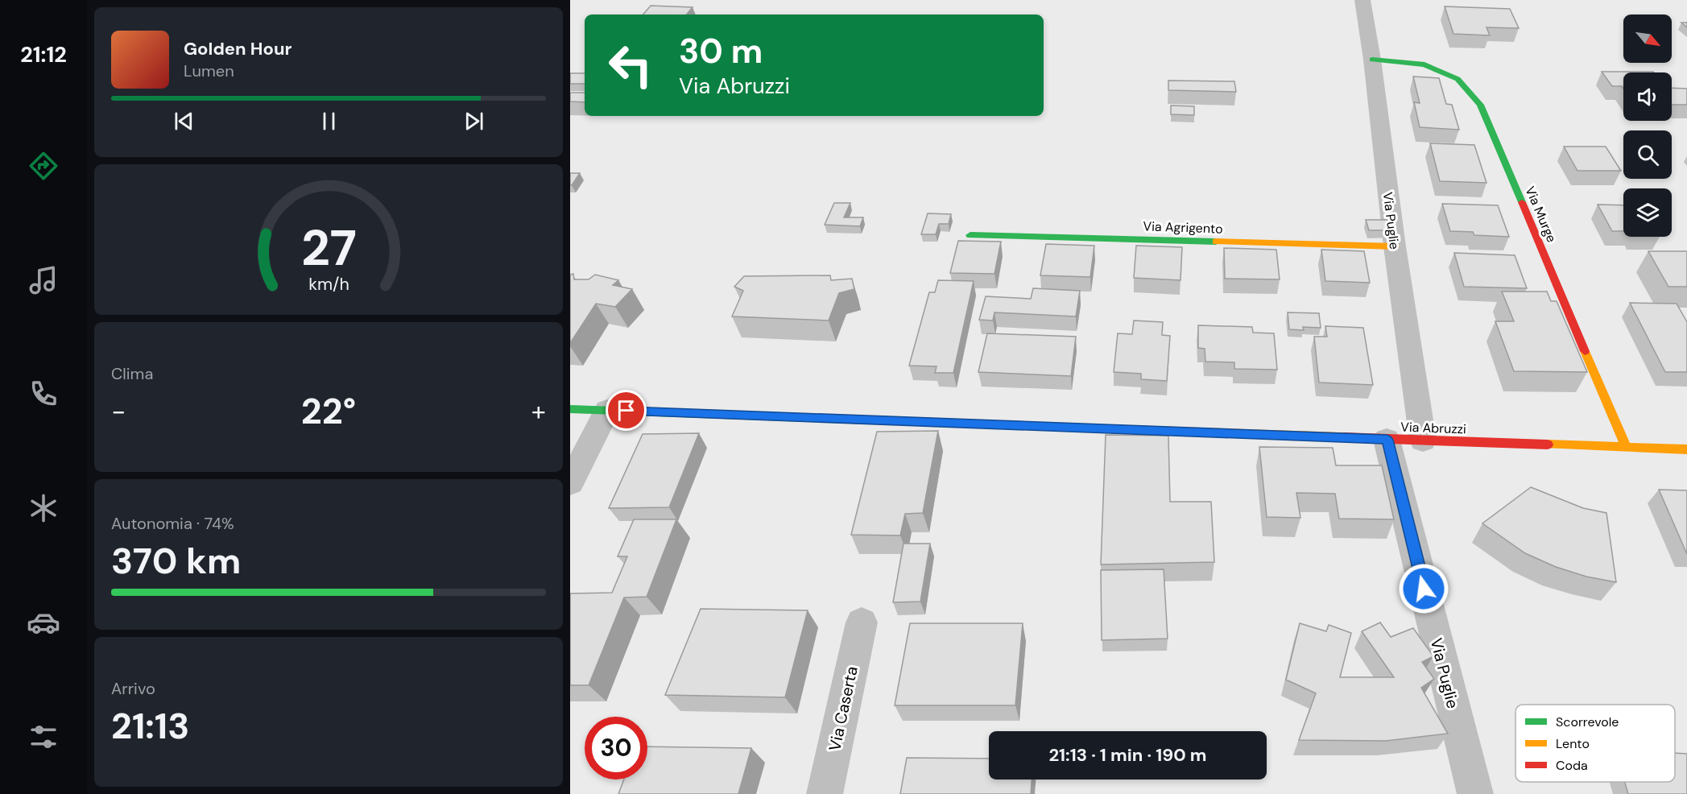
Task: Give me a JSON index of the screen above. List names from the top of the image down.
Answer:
{
  "streets": {
    "street": [
      "Via Murge",
      "Via Puglie",
      "Via Agrigento",
      "Via Abruzzi",
      "Via Caserta"
    ]
  },
  "crossings": [
    ["Via Murge", "Via Puglie"],
    ["Via Murge", "Via Abruzzi"],
    ["Via Puglie", "Via Agrigento"],
    ["Via Puglie", "Via Abruzzi"]
  ],
  "legend": ["Scorrevole", "Lento", "Coda"],
  "north": "bottom right",
  "page": {
    "tabs": "21:12",
    "turn": ["30 m", "Via Abruzzi"],
    "song": ["Golden Hour", "Lumen"],
    "tile": [
      "Clima",
      ["Autonomia · 74%", "370 km"],
      ["Arrivo", "21:13"]
    ],
    "heat": ["−", "22°", "+"],
    "limit": "30",
    "trip": "21:13 · 1 min · 190 m",
    "gauge": ["27", "km/h"]
  }
}
